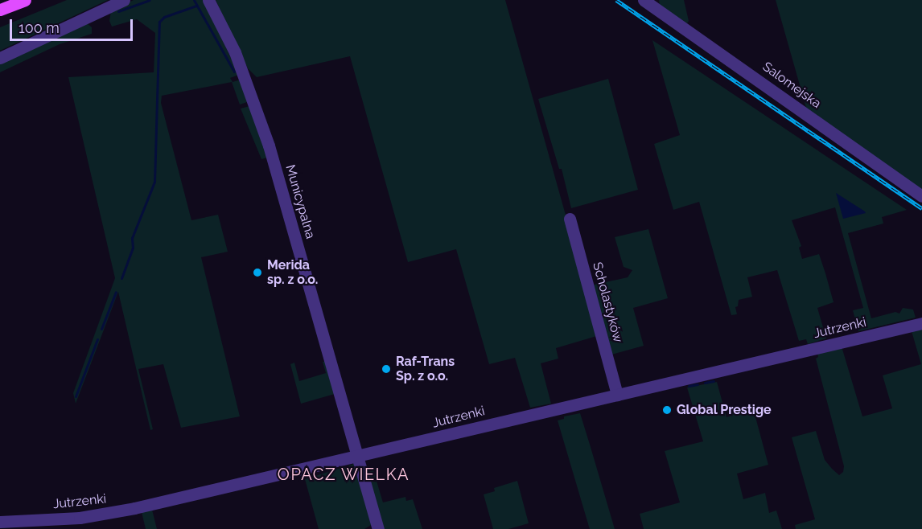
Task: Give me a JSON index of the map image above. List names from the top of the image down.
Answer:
{
  "streets": {
    "street": [
      "Salomejska",
      "Municypalna",
      "Scholastyków",
      "Jutrzenki"
    ]
  },
  "crossings": [
    ["Municypalna", "Jutrzenki"],
    ["Scholastyków", "Jutrzenki"]
  ],
  "districts": ["OPACZ WIELKA"],
  "places": ["Merida sp. z o.o.", "Raf-Trans Sp. z o.o.", "Global Prestige"],
  "scale_bar": "100 m"
}
